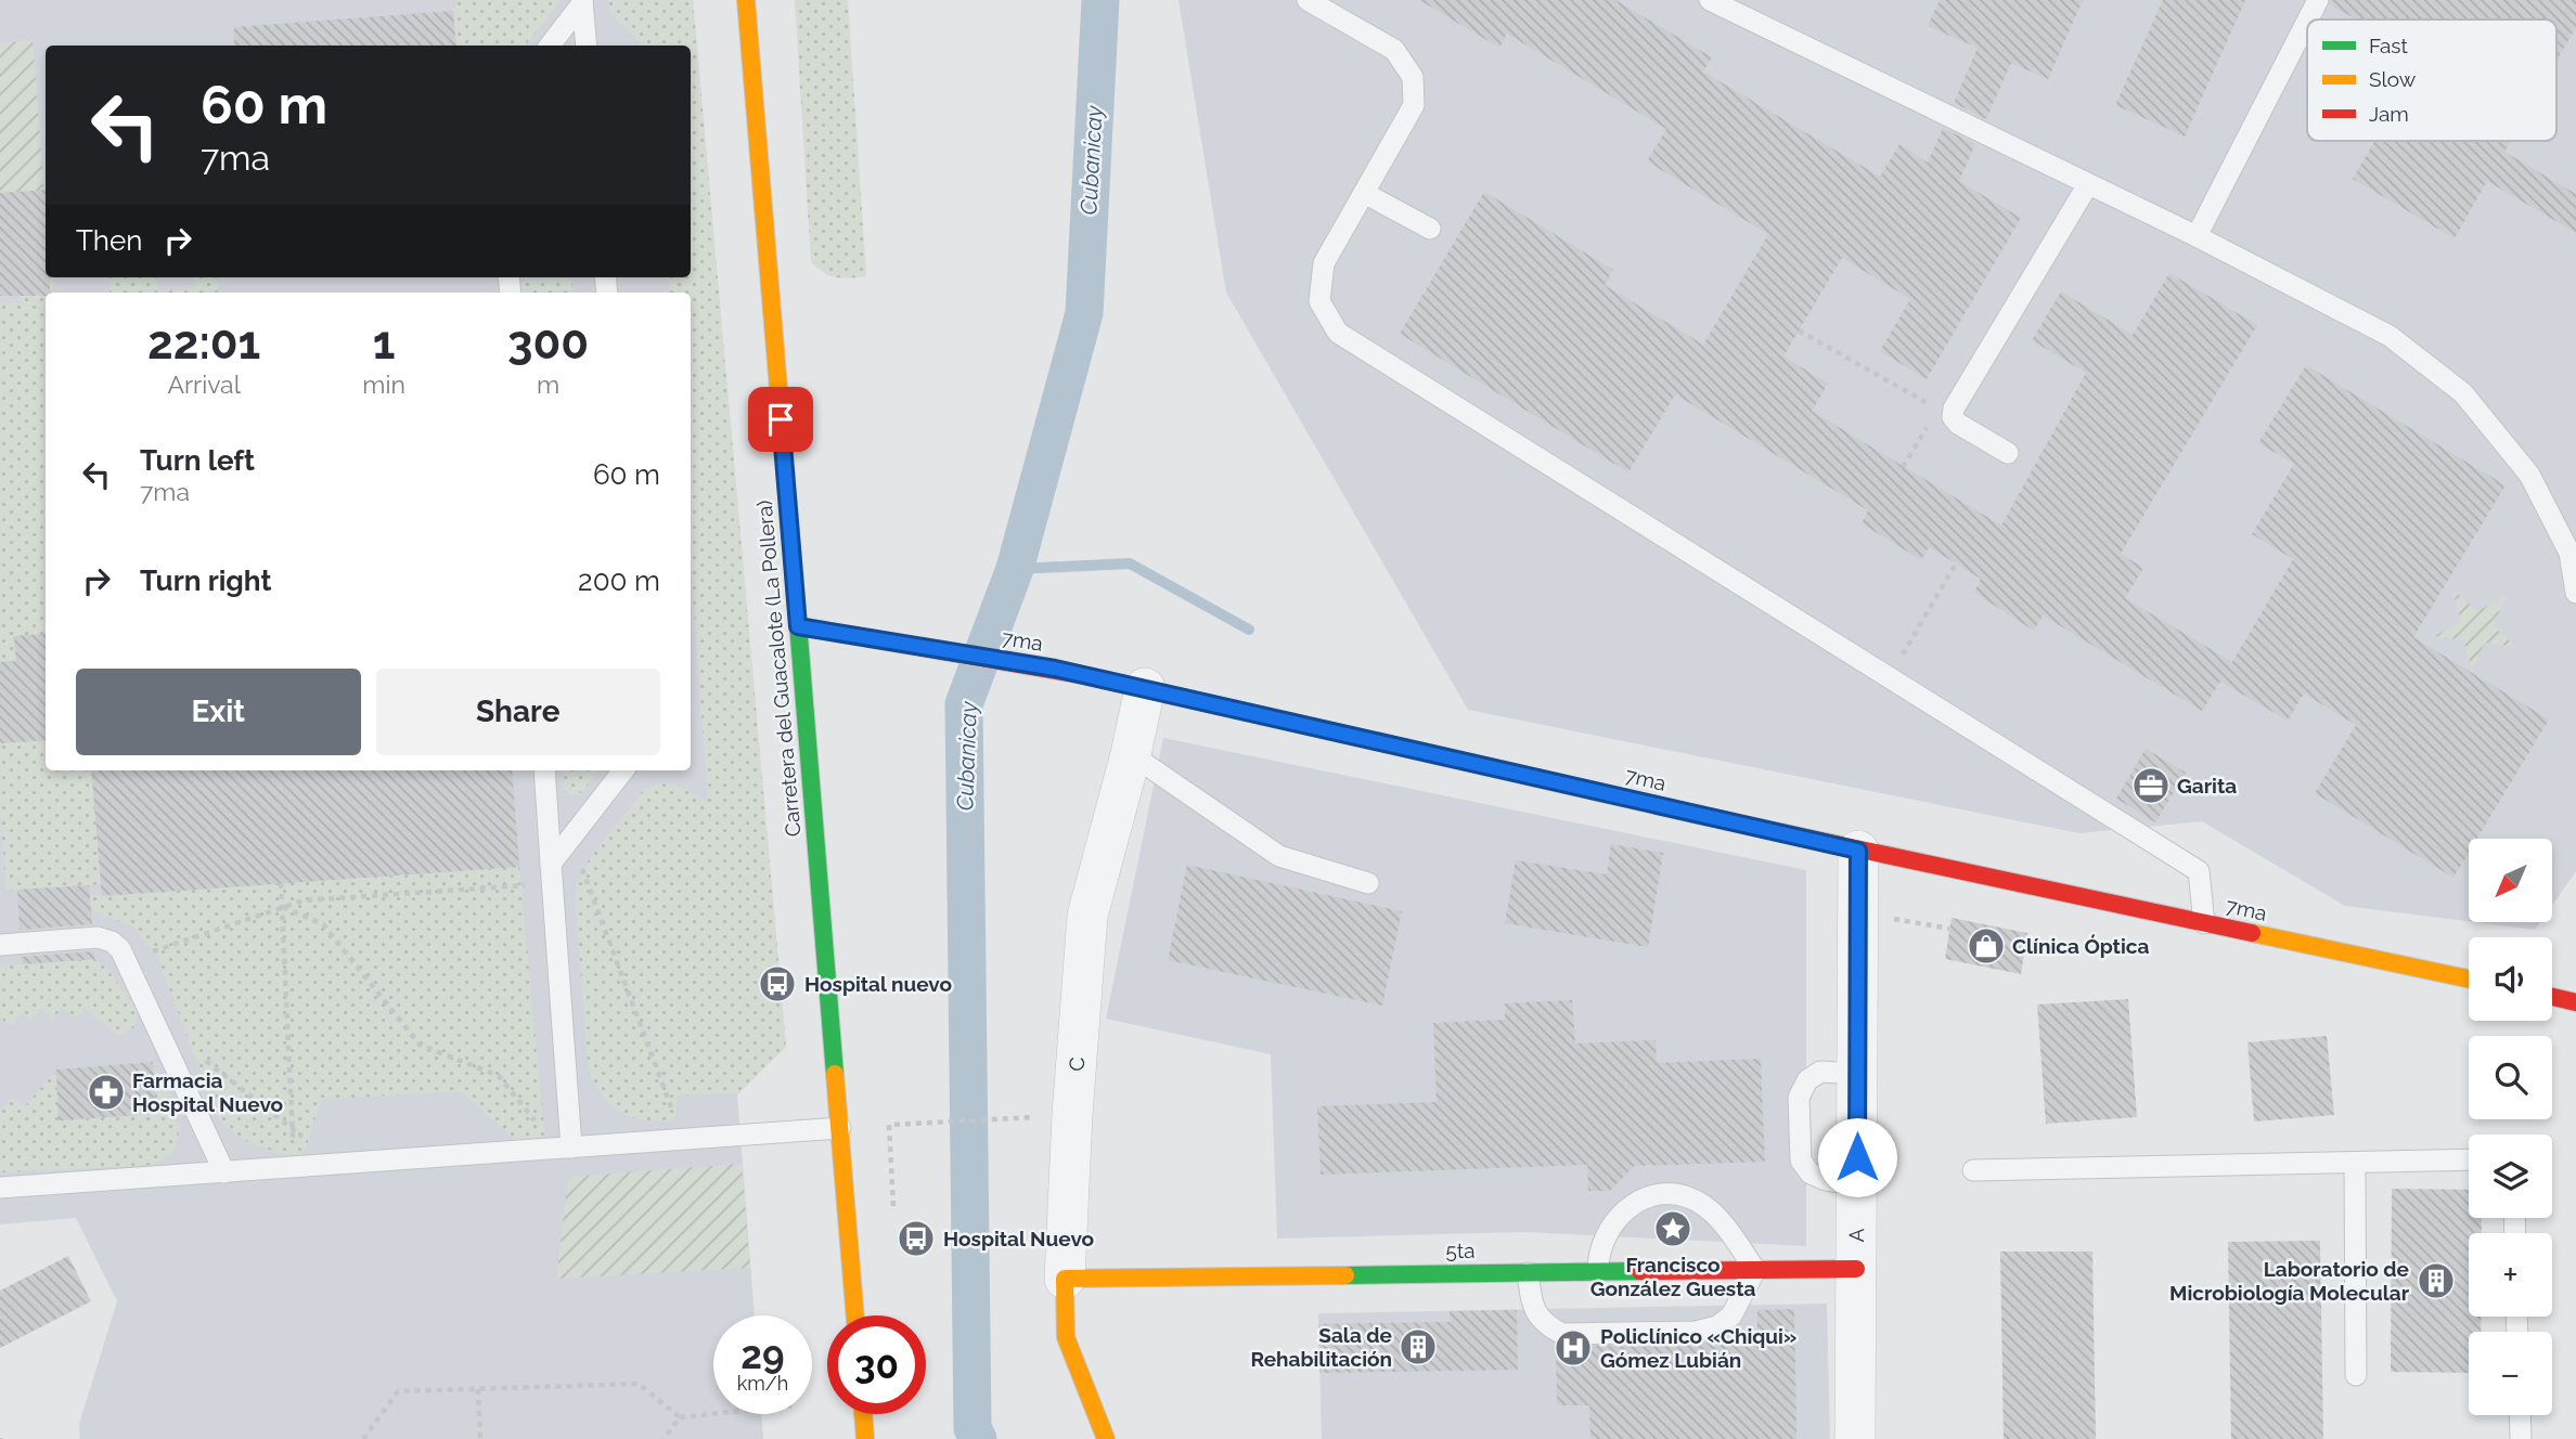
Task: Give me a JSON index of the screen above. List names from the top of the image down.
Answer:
{
  "streets": {
    "street": [
      "7ma",
      "Carretera del Guacalote (La Pollera)",
      "C",
      "A",
      "5ta"
    ]
  },
  "crossings": [
    ["7ma", "Carretera del Guacalote (La Pollera)"],
    ["7ma", "C"],
    ["7ma", "A"],
    ["C", "5ta"],
    ["A", "5ta"]
  ],
  "water": ["Cubanicay"],
  "places": {
    "office": ["Garita"],
    "shop": ["Clínica Óptica"],
    "bus stop": ["Hospital nuevo", "Hospital Nuevo"],
    "pharmacy": ["Farmacia Hospital Nuevo"],
    "place": ["Francisco González Guesta"],
    "building": ["Laboratorio de Microbiología Molecular", "Sala de Rehabilitación"],
    "hospital": ["Policlínico «Chiqui» Gómez Lubián"]
  },
  "legend": ["Fast", "Slow", "Jam"],
  "north": "bottom left",
  "page": {
    "turn": ["60 m", "7ma"],
    "then": "Then",
    "eta": [
      "22:01",
      "Arrival",
      "1",
      "min",
      "300",
      "m"
    ],
    "list": [
      {
        "name": "Turn left",
        "note": "7ma",
        "value": "60 m"
      },
      {
        "name": "Turn right",
        "value": "200 m"
      }
    ],
    "buttons": ["Exit", "Share"],
    "map_buttons": ["+", "−"],
    "speed": "29 km/h",
    "limit": "30"
  }
}
